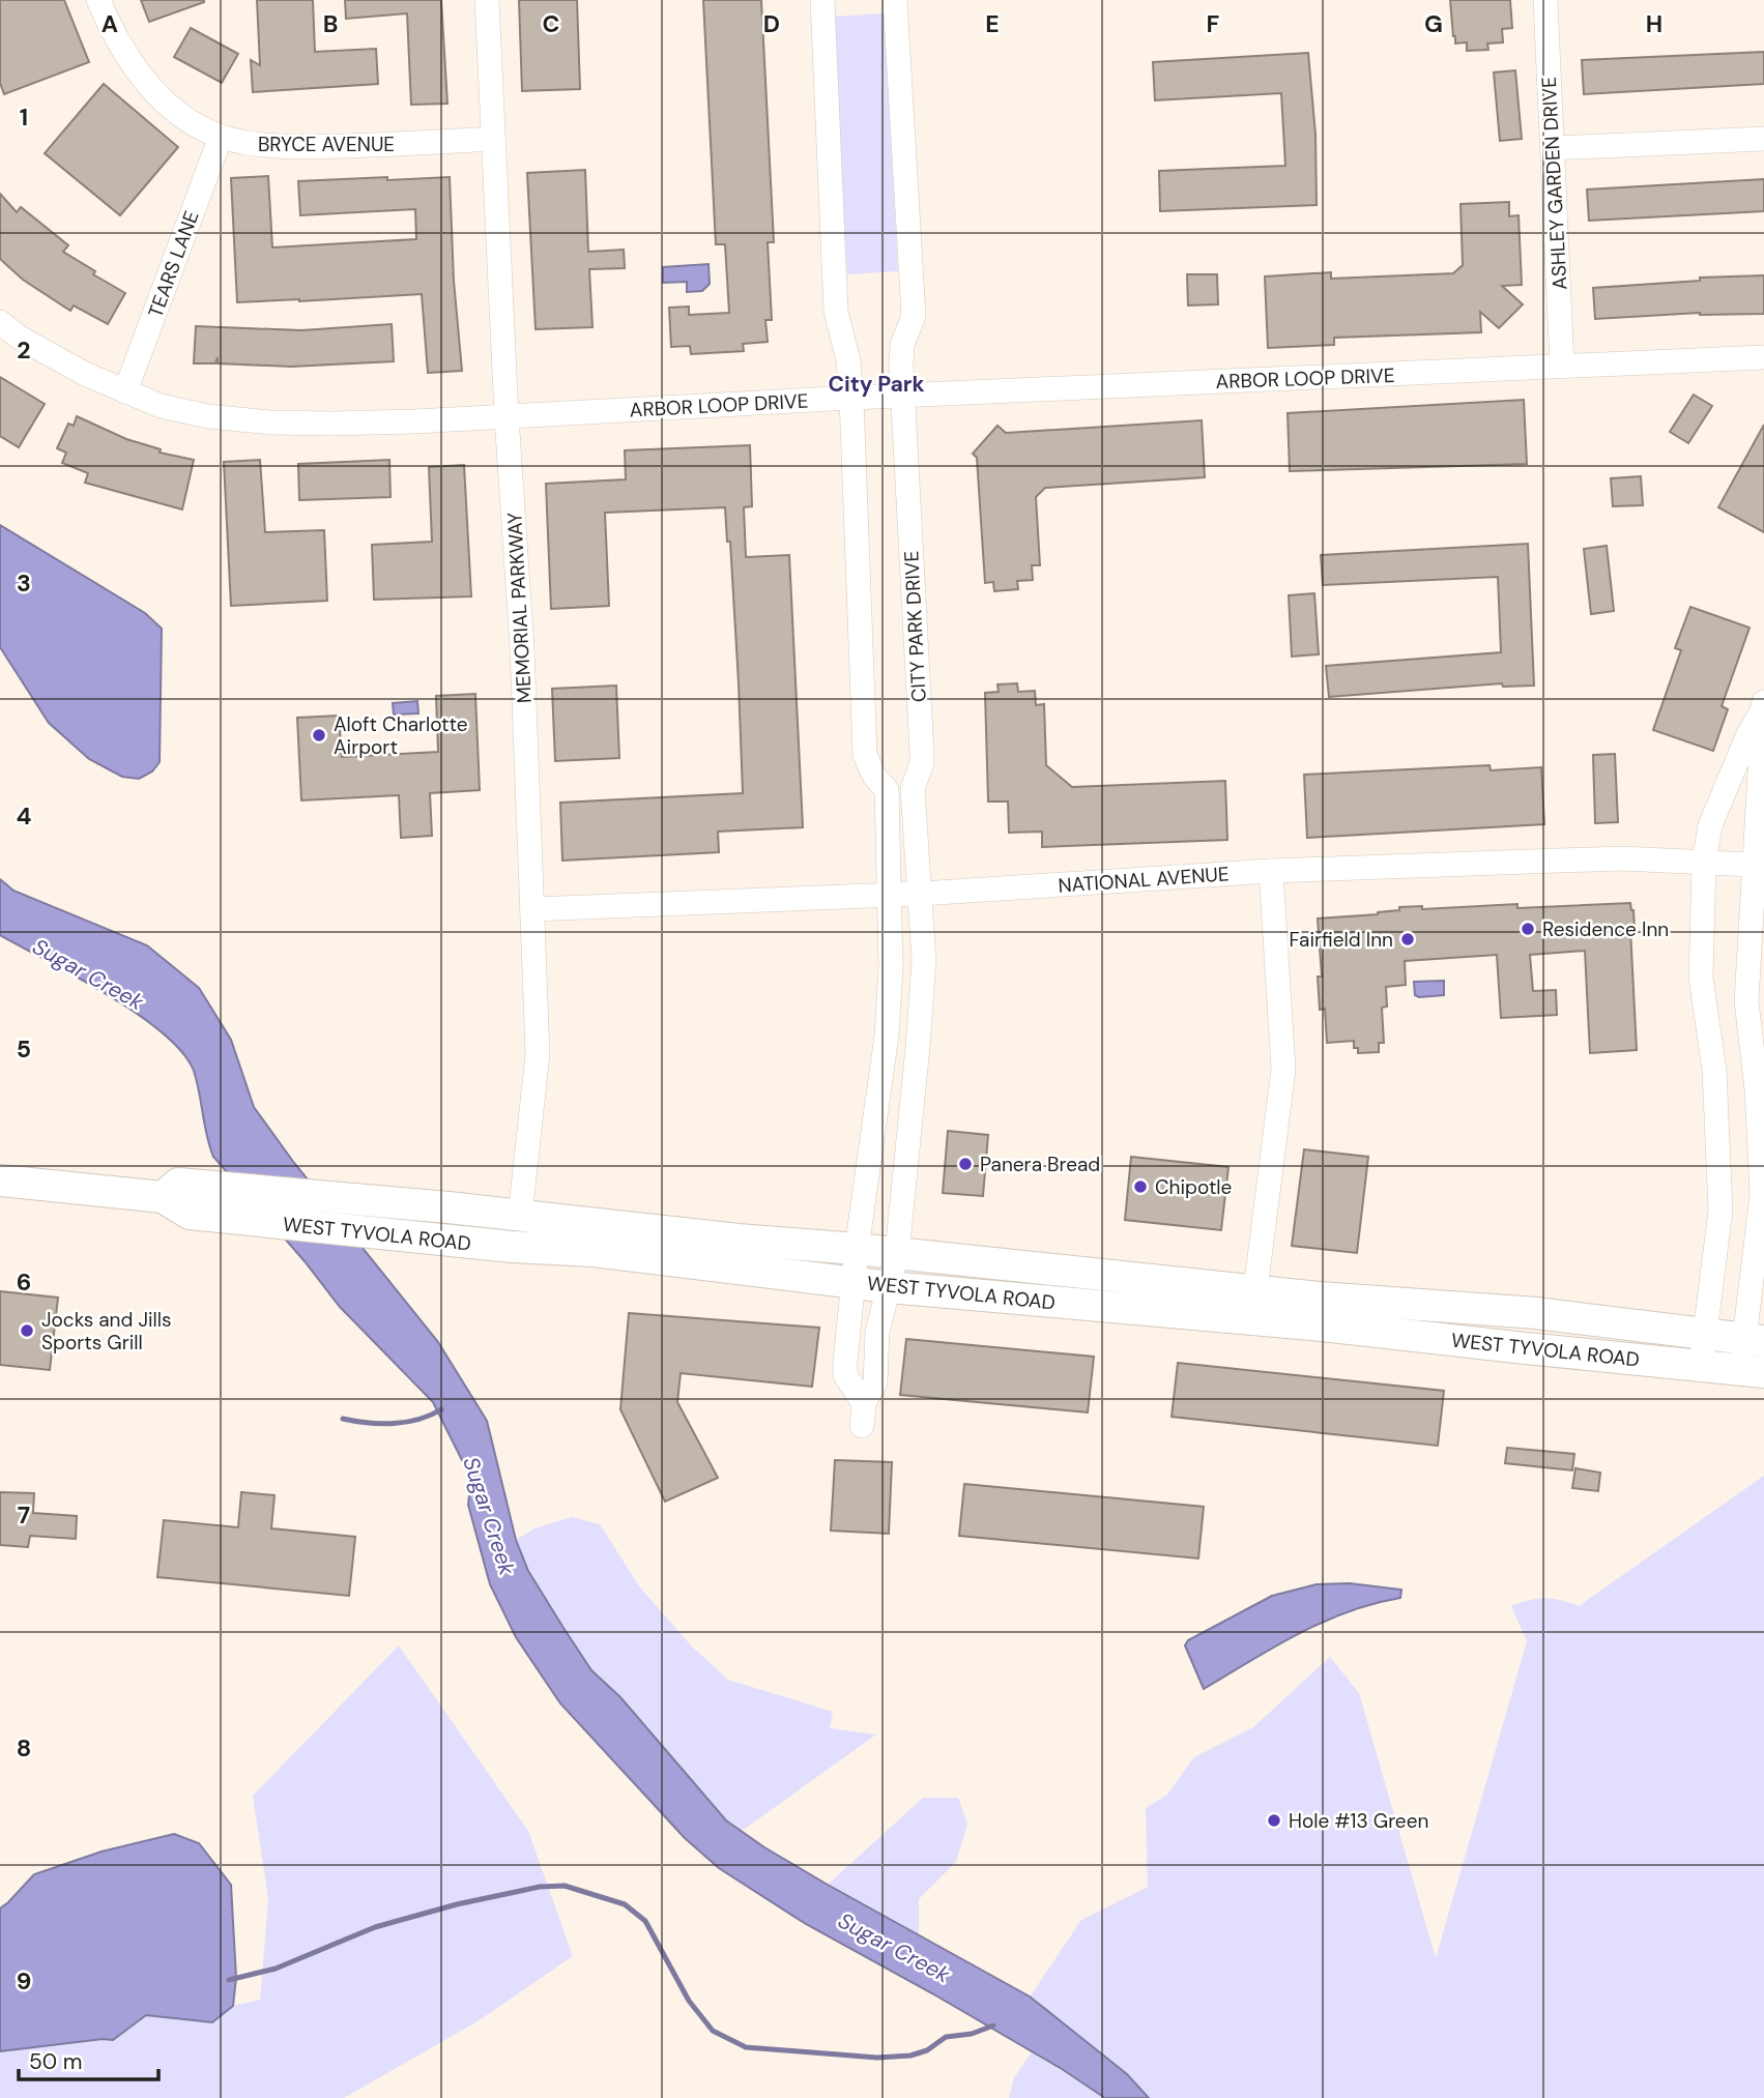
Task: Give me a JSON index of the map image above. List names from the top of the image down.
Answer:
{
  "streets": {
    "main road": ["WEST TYVOLA ROAD"],
    "street": [
      "BRYCE AVENUE",
      "ASHLEY GARDEN DRIVE",
      "TEARS LANE",
      "ARBOR LOOP DRIVE",
      "MEMORIAL PARKWAY",
      "CITY PARK DRIVE",
      "NATIONAL AVENUE"
    ]
  },
  "crossings": [
    ["BRYCE AVENUE", "TEARS LANE"],
    ["BRYCE AVENUE", "MEMORIAL PARKWAY"],
    ["ASHLEY GARDEN DRIVE", "ARBOR LOOP DRIVE"],
    ["TEARS LANE", "ARBOR LOOP DRIVE"],
    ["ARBOR LOOP DRIVE", "MEMORIAL PARKWAY"],
    ["ARBOR LOOP DRIVE", "CITY PARK DRIVE"],
    ["MEMORIAL PARKWAY", "NATIONAL AVENUE"],
    ["MEMORIAL PARKWAY", "WEST TYVOLA ROAD"],
    ["CITY PARK DRIVE", "NATIONAL AVENUE"],
    ["CITY PARK DRIVE", "WEST TYVOLA ROAD"]
  ],
  "districts": ["City Park"],
  "water": ["Sugar Creek"],
  "places": [
    "Aloft Charlotte Airport",
    "Residence Inn",
    "Fairfield Inn",
    "Panera Bread",
    "Chipotle",
    "Jocks and Jills Sports Grill",
    "Hole #13 Green"
  ],
  "scale_bar": "50 m",
  "grid": {
    "columns": [
      "A",
      "B",
      "C",
      "D",
      "E",
      "F",
      "G",
      "H"
    ],
    "rows": [
      "1",
      "2",
      "3",
      "4",
      "5",
      "6",
      "7",
      "8",
      "9"
    ]
  }
}
